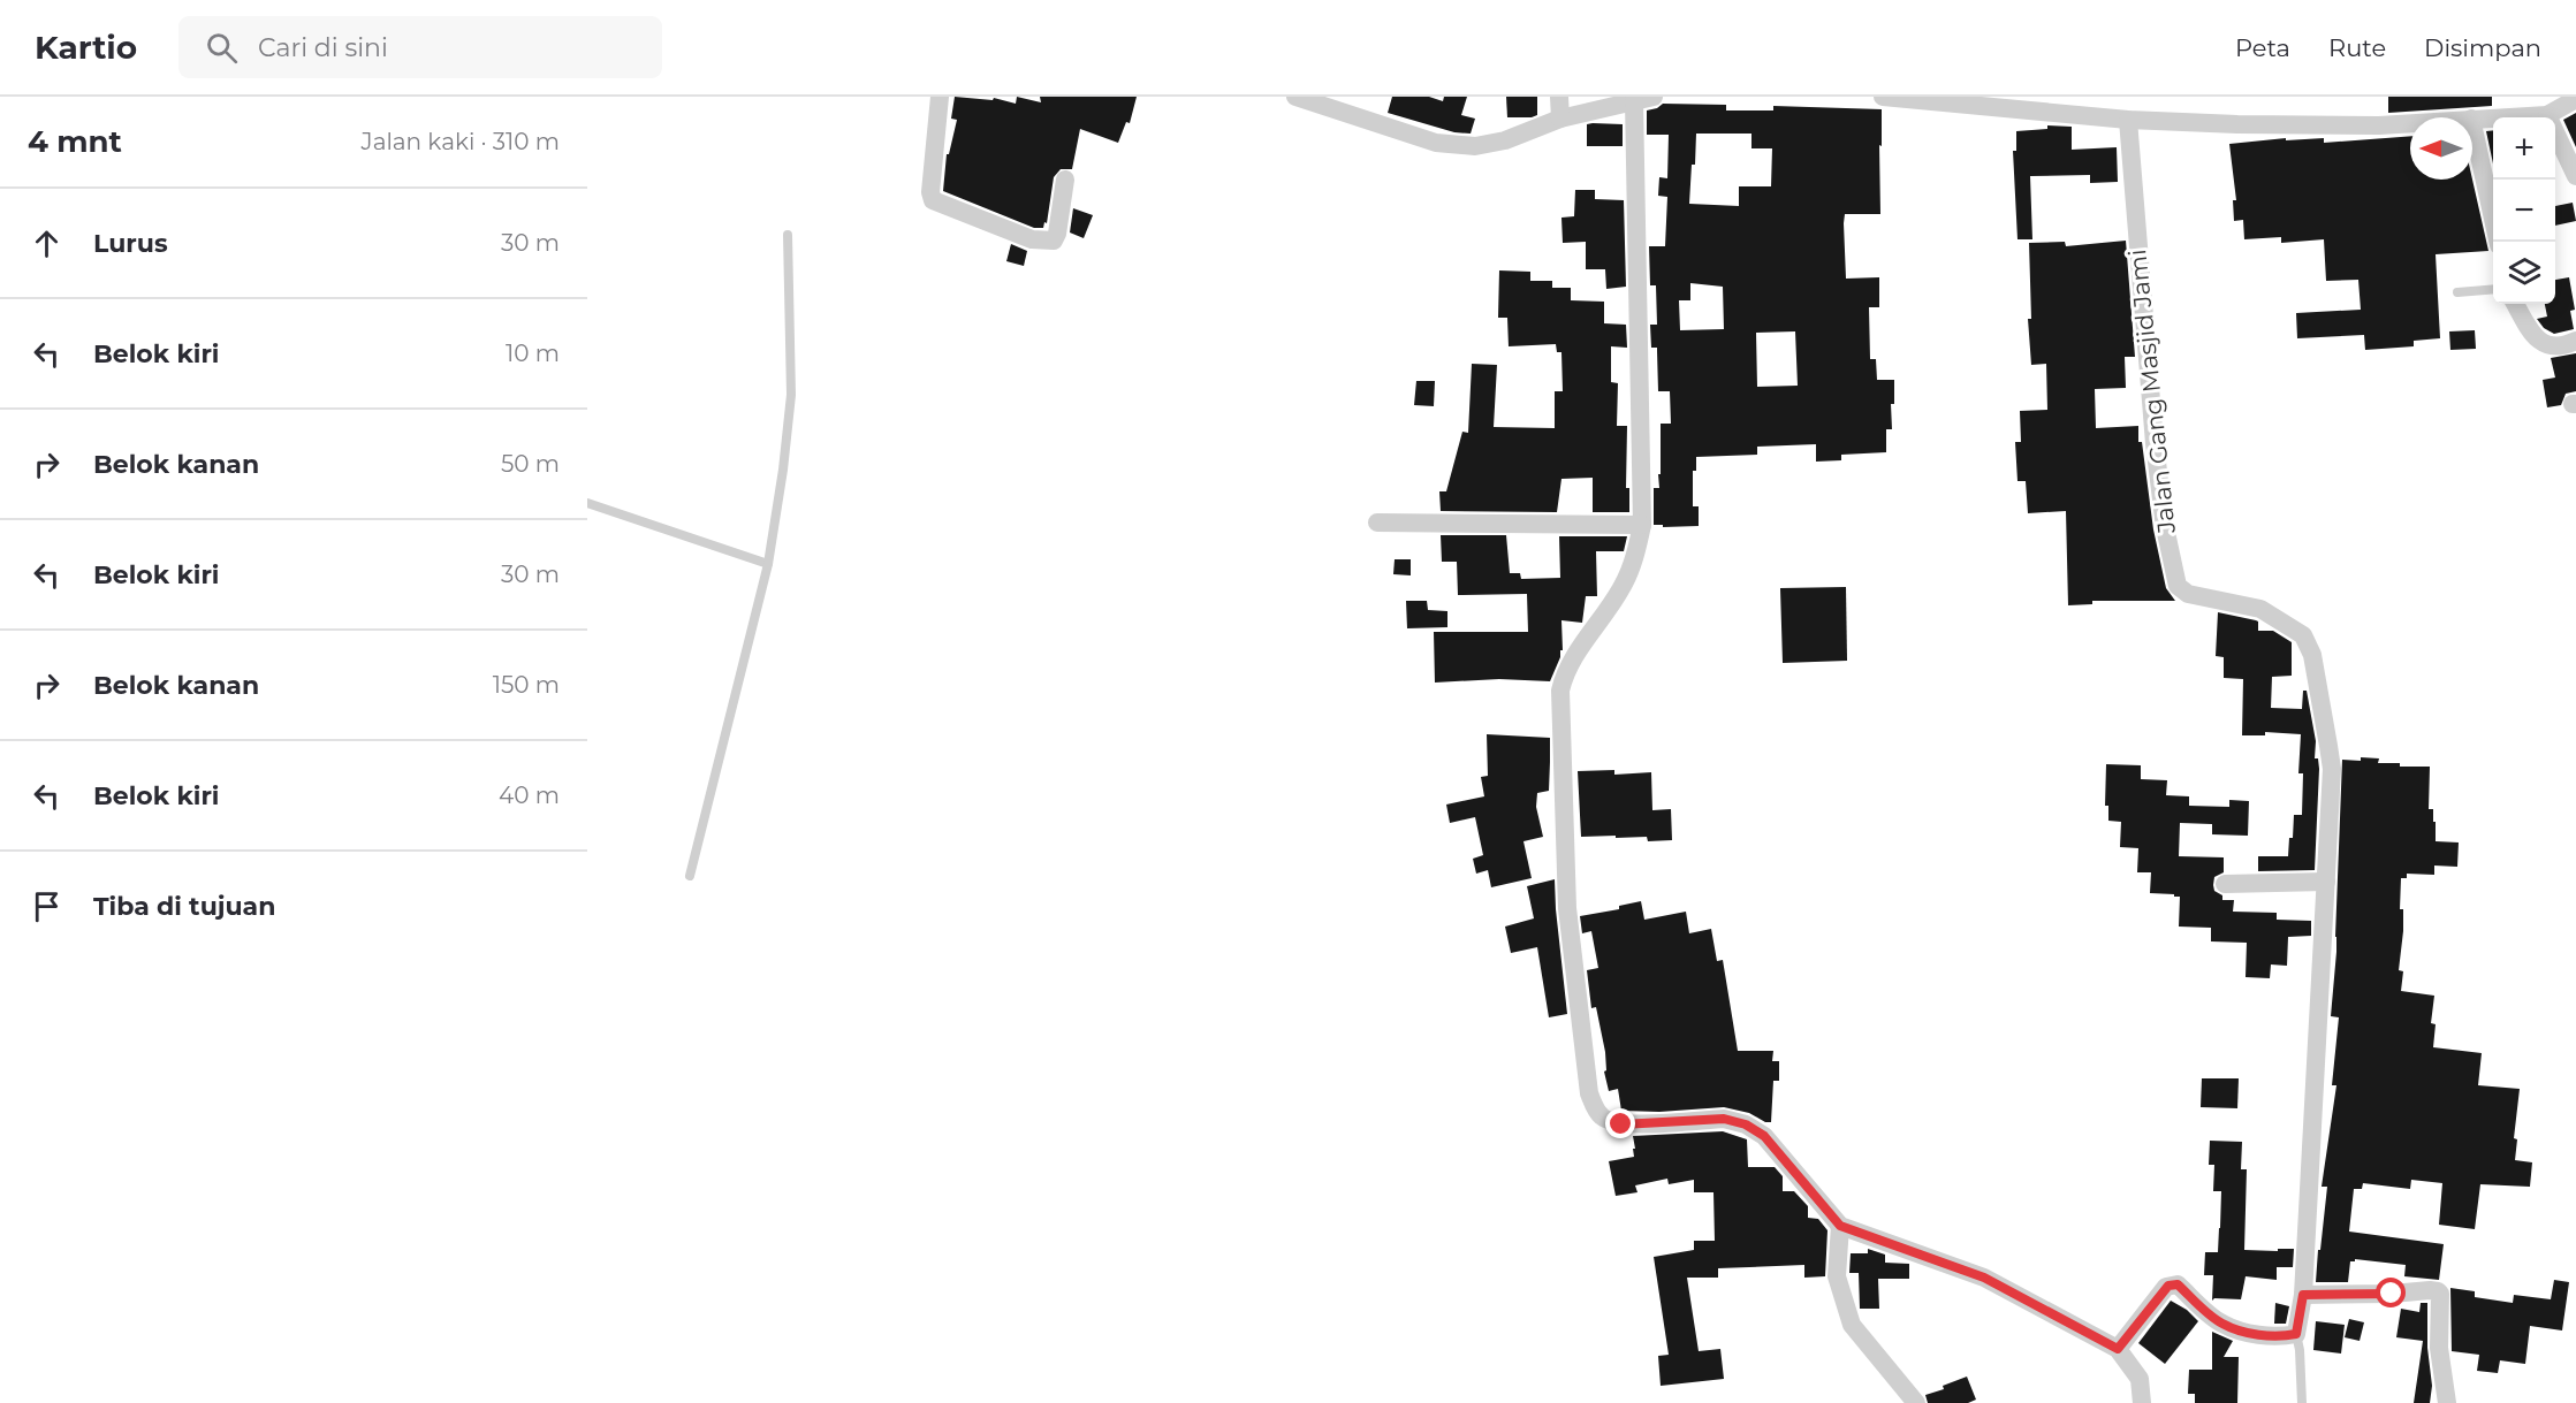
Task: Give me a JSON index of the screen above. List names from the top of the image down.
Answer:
{
  "streets": {
    "street": ["Jalan Gang Masjid Jami"]
  },
  "north": "left",
  "page": {
    "header": "Kartio",
    "search": "Cari di sini",
    "nav": ["Peta", "Rute", "Disimpan"],
    "heading": ["4 mnt", "Jalan kaki · 310 m"],
    "map_buttons": ["+", "−"],
    "list": [
      ["Lurus", "30 m"],
      ["Belok kiri", "10 m"],
      ["Belok kanan", "50 m"],
      ["Belok kiri", "30 m"],
      ["Belok kanan", "150 m"],
      ["Belok kiri", "40 m"],
      "Tiba di tujuan"
    ]
  }
}
